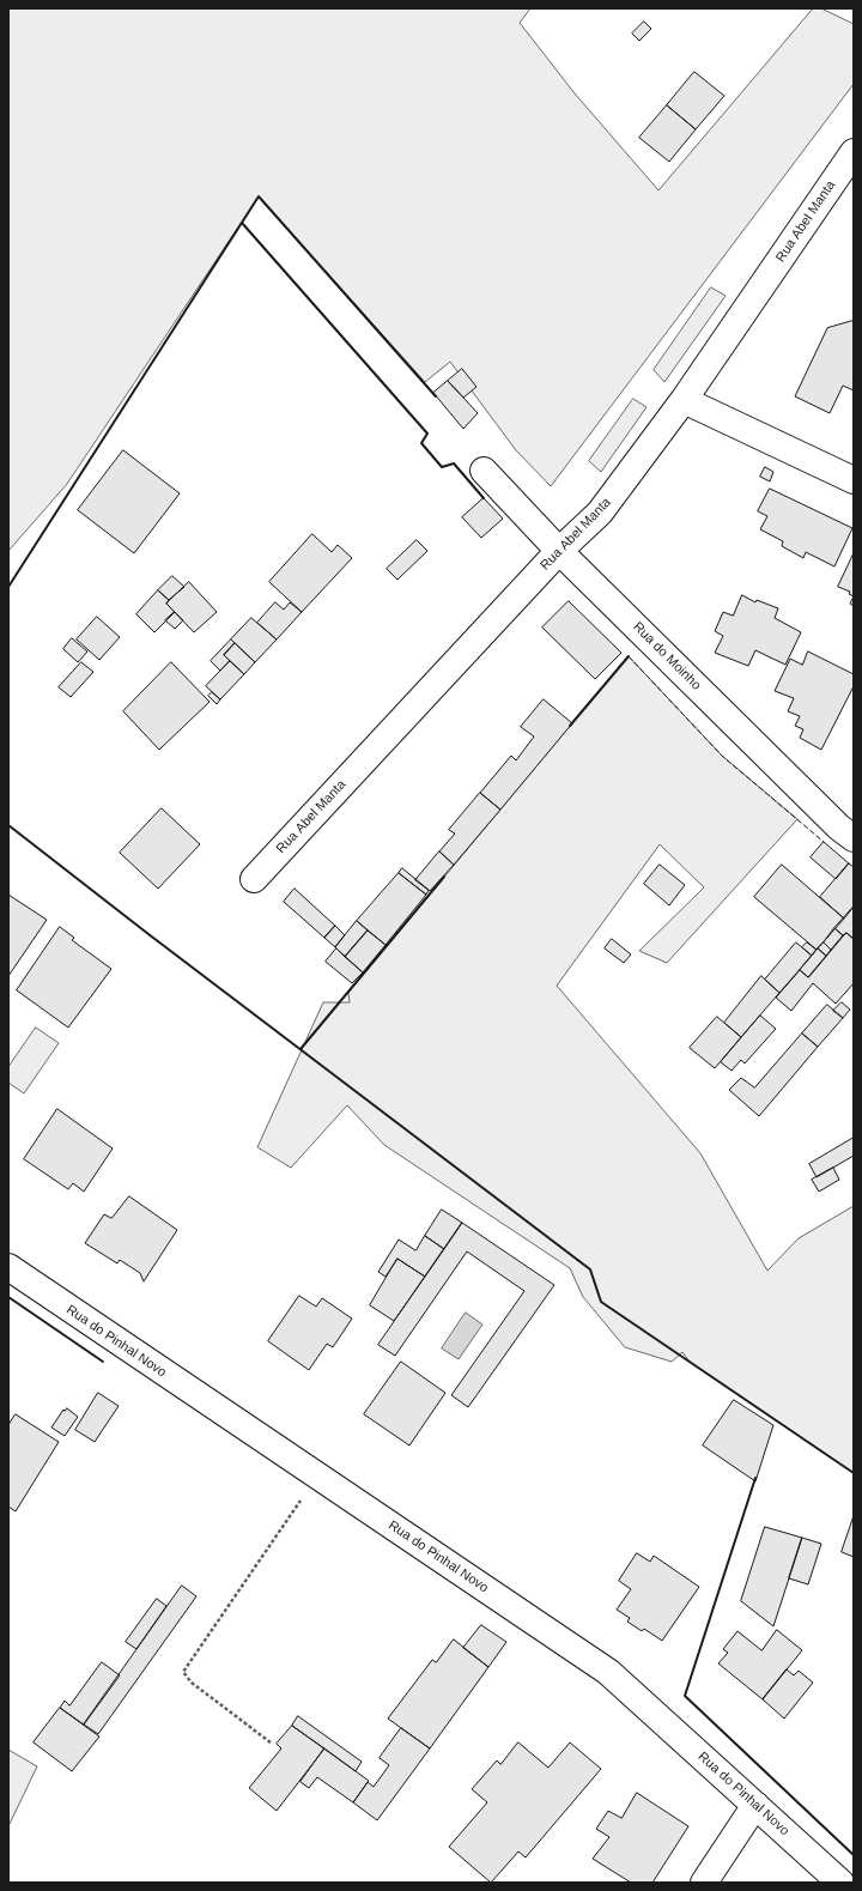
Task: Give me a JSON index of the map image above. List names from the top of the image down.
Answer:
{
  "streets": {
    "street": ["Rua Abel Manta", "Rua do Moinho", "Rua do Pinhal Novo"]
  },
  "crossings": [
    ["Rua Abel Manta", "Rua do Moinho"]
  ]
}
